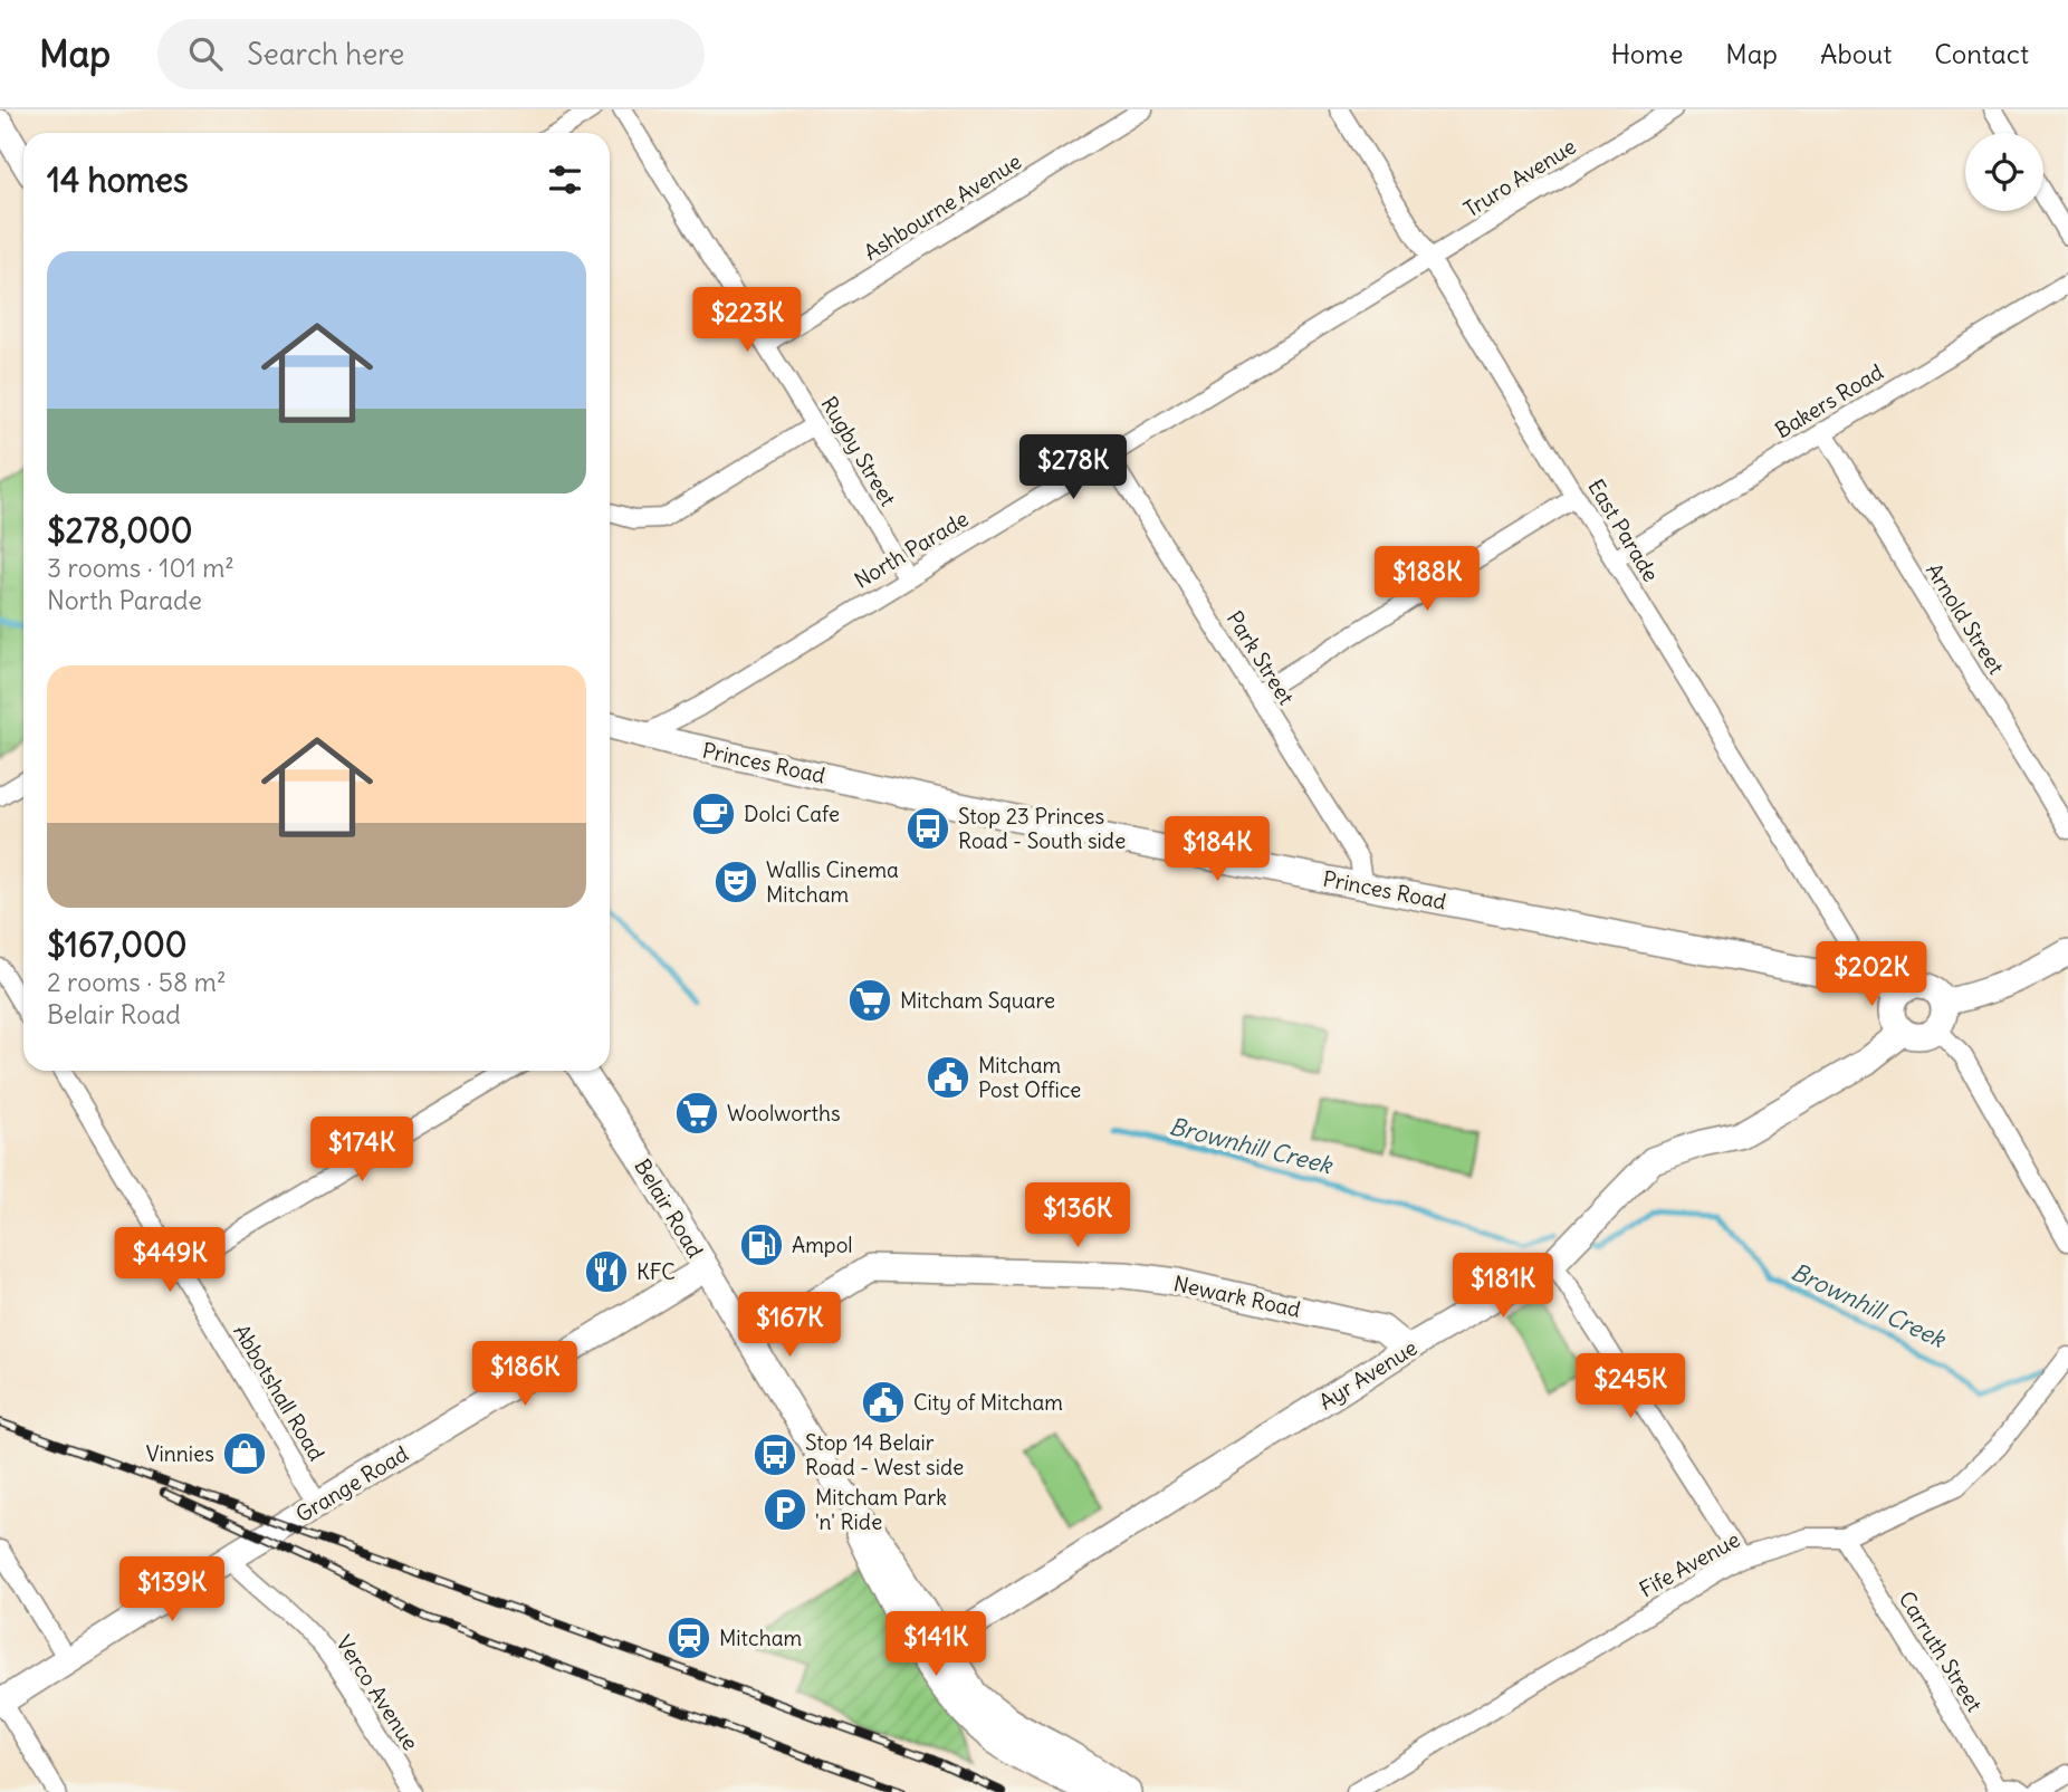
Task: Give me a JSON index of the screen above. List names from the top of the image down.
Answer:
{
  "streets": {
    "street": [
      "Truro Avenue",
      "Ashbourne Avenue",
      "Bakers Road",
      "Rugby Street",
      "East Parade",
      "North Parade",
      "Arnold Street",
      "Park Street",
      "Princes Road",
      "Belair Road",
      "Newark Road",
      "Ayr Avenue",
      "Abbotshall Road",
      "Grange Road",
      "Fife Avenue",
      "Carruth Street",
      "Verco Avenue"
    ]
  },
  "crossings": [
    ["Truro Avenue", "East Parade"],
    ["Truro Avenue", "North Parade"],
    ["Ashbourne Avenue", "Rugby Street"],
    ["Bakers Road", "East Parade"],
    ["Bakers Road", "Arnold Street"],
    ["Rugby Street", "North Parade"],
    ["East Parade", "North Parade"],
    ["East Parade", "Princes Road"],
    ["North Parade", "Park Street"],
    ["North Parade", "Princes Road"],
    ["Park Street", "Princes Road"],
    ["Princes Road", "Ayr Avenue"],
    ["Belair Road", "Newark Road"],
    ["Belair Road", "Ayr Avenue"],
    ["Belair Road", "Grange Road"],
    ["Newark Road", "Ayr Avenue"],
    ["Abbotshall Road", "Grange Road"],
    ["Grange Road", "Verco Avenue"],
    ["Fife Avenue", "Carruth Street"]
  ],
  "water": ["Brownhill Creek"],
  "places": {
    "cafe": ["Dolci Cafe"],
    "bus stop": ["Stop 23 Princes Road - South side", "Stop 14 Belair Road - West side"],
    "theatre": ["Wallis Cinema Mitcham"],
    "supermarket": ["Mitcham Square", "Woolworths"],
    "public building": ["Mitcham Post Office", "City of Mitcham"],
    "fuel station": ["Ampol"],
    "restaurant": ["KFC"],
    "shop": ["Vinnies"],
    "parking": ["Mitcham Park 'n' Ride"],
    "station": ["Mitcham"]
  },
  "page": {
    "header": "Map",
    "search": "Search here",
    "nav": [
      "Home",
      "Map",
      "About",
      "Contact"
    ],
    "heading": "14 homes",
    "list": [
      {
        "name": "$278,000",
        "note": "3 rooms · 101 m² · North Parade"
      },
      {
        "name": "$167,000",
        "note": "2 rooms · 58 m² · Belair Road"
      }
    ],
    "price": [
      "$223K",
      "$278K",
      "$188K",
      "$184K",
      "$202K",
      "$174K",
      "$136K",
      "$449K",
      "$181K",
      "$167K",
      "$186K",
      "$245K",
      "$139K",
      "$141K"
    ]
  }
}
